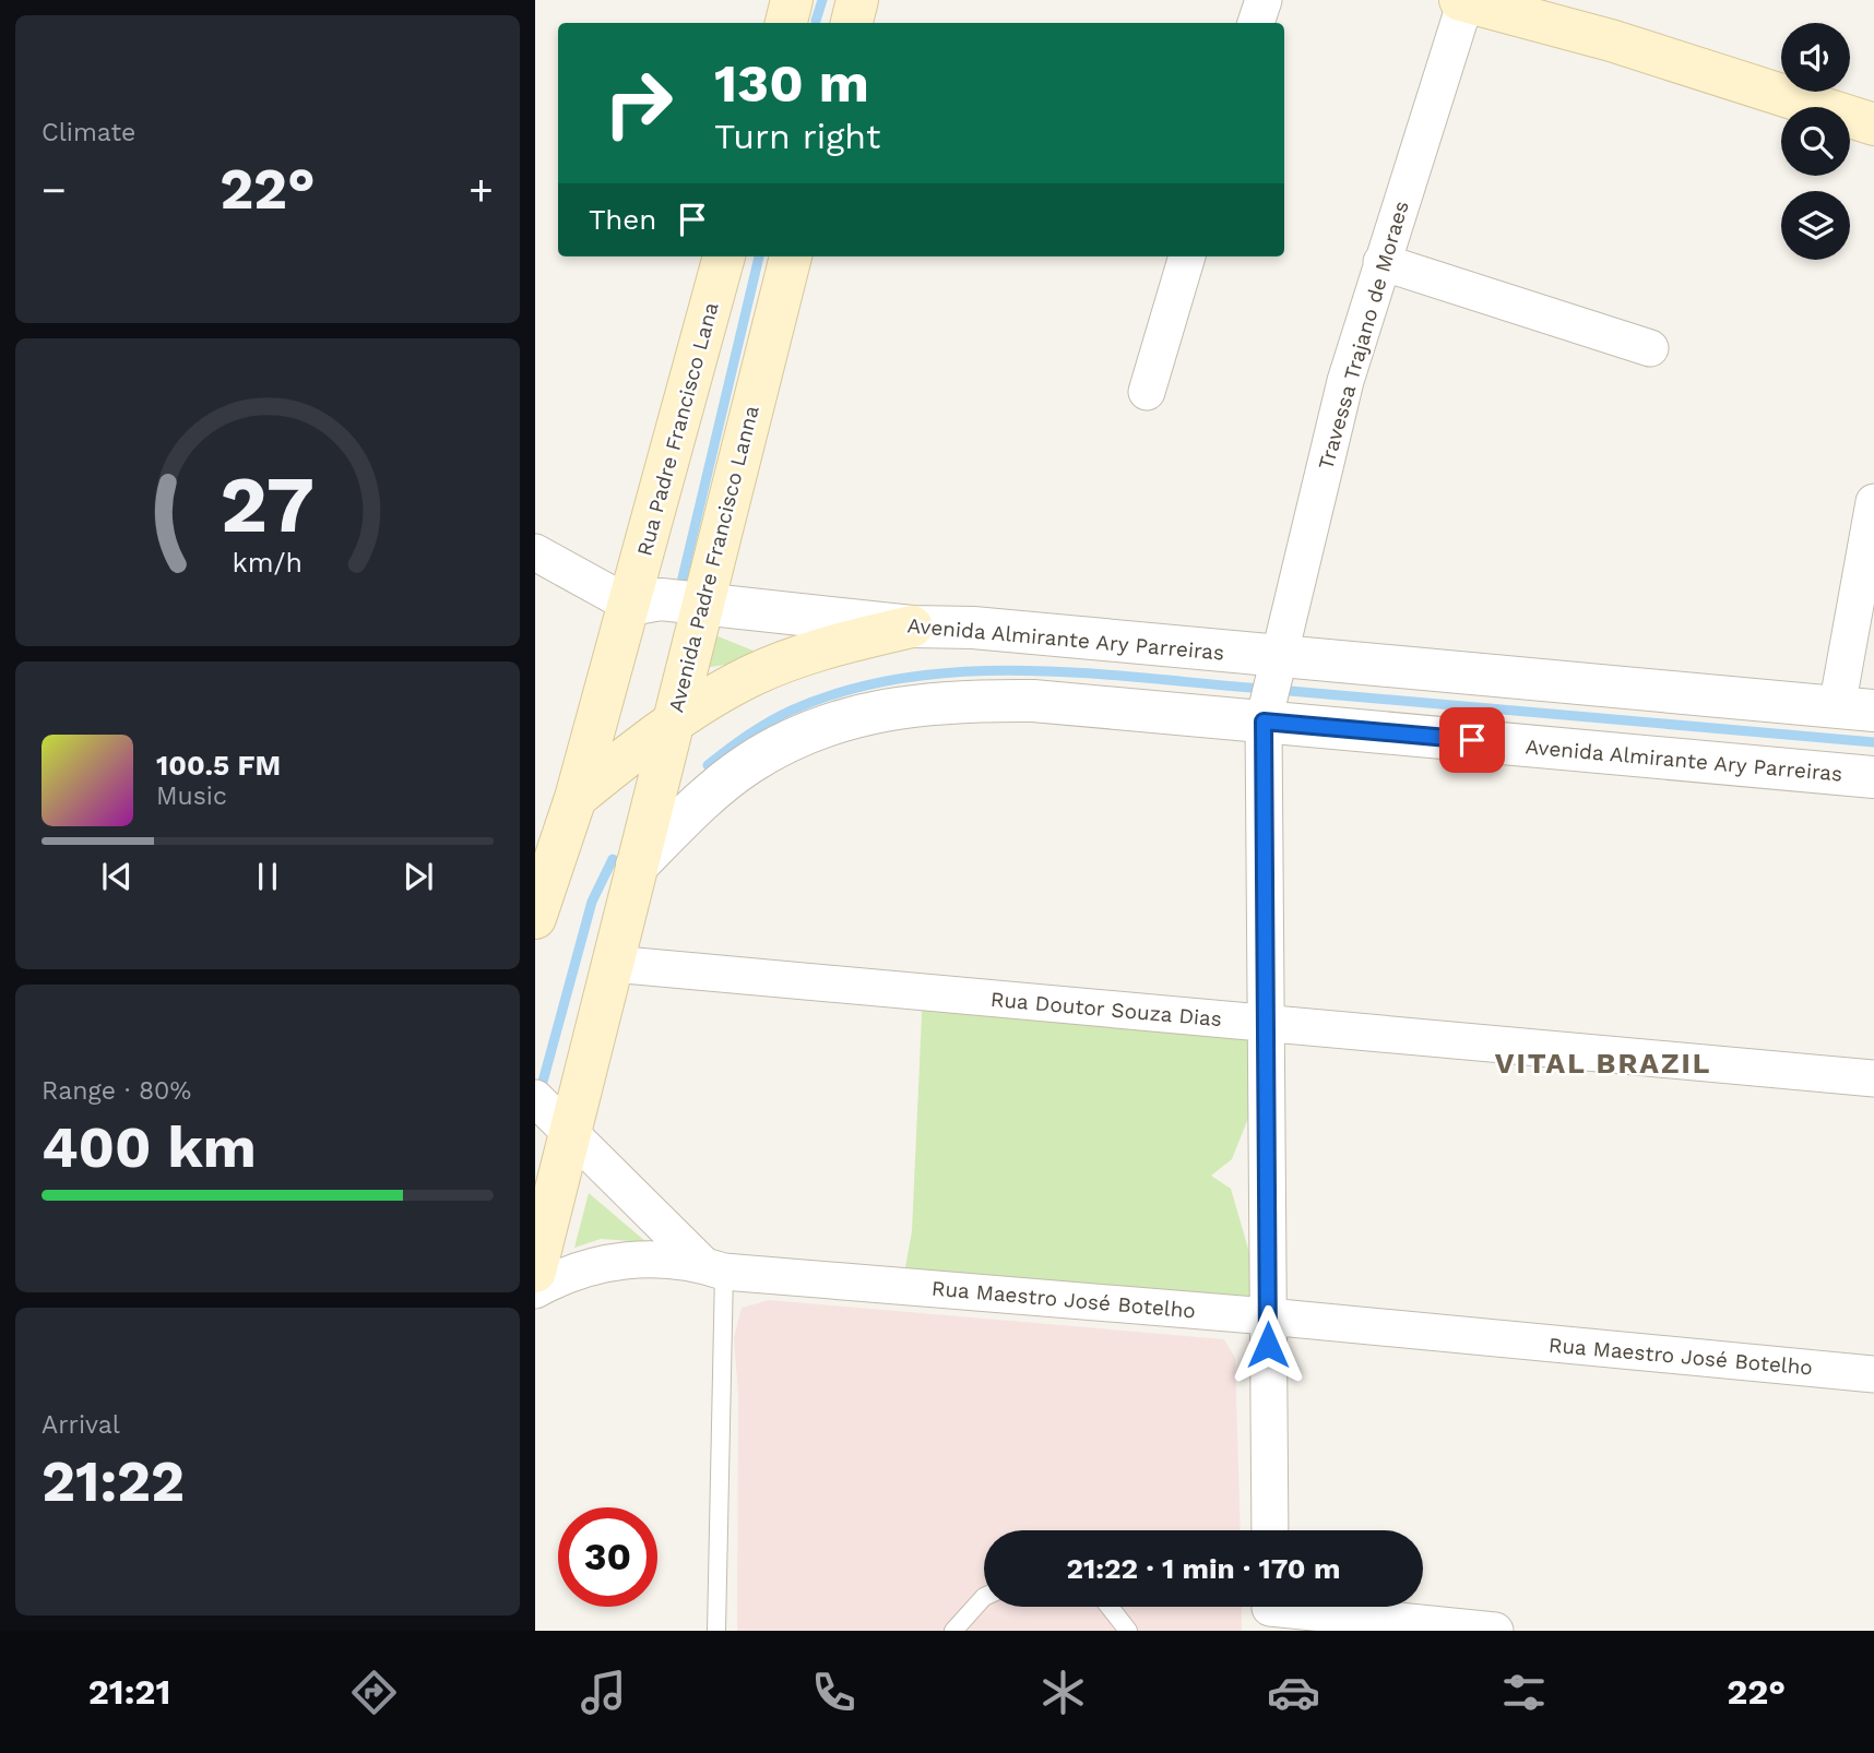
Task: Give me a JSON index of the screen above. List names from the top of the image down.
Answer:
{
  "streets": {
    "main road": ["Rua Padre Francisco Lana", "Avenida Padre Francisco Lanna"],
    "street": [
      "Travessa Trajano de Moraes",
      "Avenida Almirante Ary Parreiras",
      "Rua Doutor Souza Dias",
      "Rua Maestro José Botelho"
    ]
  },
  "crossings": [
    ["Travessa Trajano de Moraes", "Avenida Almirante Ary Parreiras"],
    ["Travessa Trajano de Moraes", "Rua Doutor Souza Dias"],
    ["Travessa Trajano de Moraes", "Rua Maestro José Botelho"],
    ["Rua Padre Francisco Lana", "Avenida Almirante Ary Parreiras"],
    ["Avenida Padre Francisco Lanna", "Avenida Almirante Ary Parreiras"]
  ],
  "districts": ["VITAL BRAZIL"],
  "page": {
    "tile": [
      "Climate",
      ["Range · 80%", "400 km"],
      ["Arrival", "21:22"]
    ],
    "turn": ["130 m", "Turn right"],
    "heat": ["−", "22°", "+"],
    "then": "Then",
    "song": ["100.5 FM", "Music"],
    "limit": "30",
    "trip": "21:22 · 1 min · 170 m",
    "tabs": ["21:21", "22°"],
    "gauge": ["27", "km/h"]
  }
}
